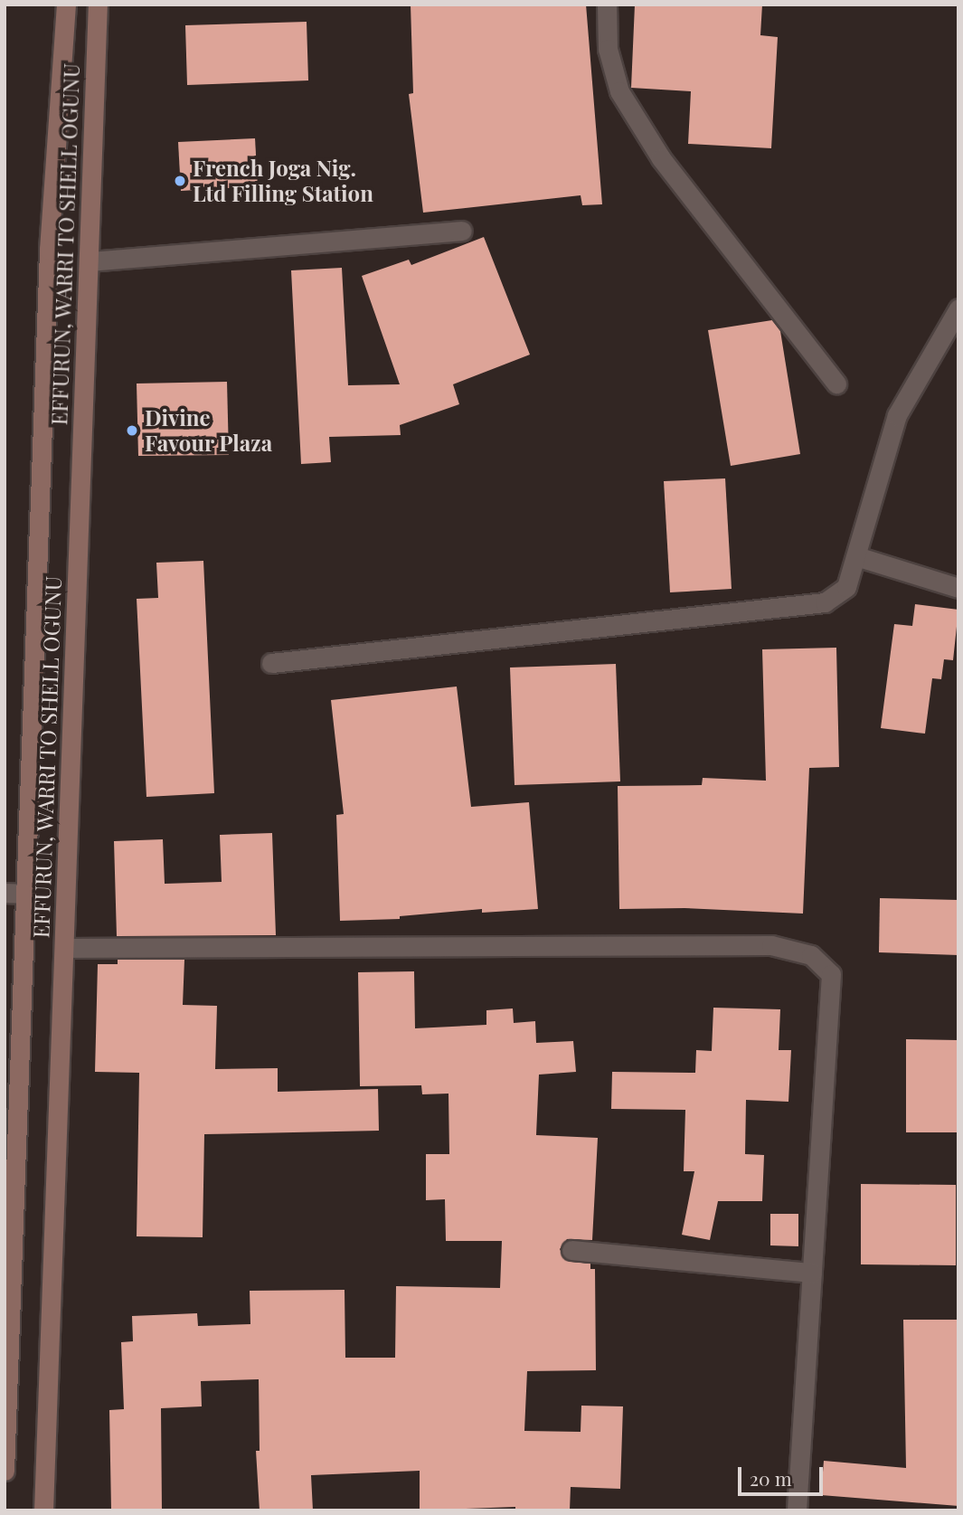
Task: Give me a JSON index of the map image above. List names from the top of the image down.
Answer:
{
  "streets": {
    "street": ["EFFURUN, WARRI TO SHELL OGUNU"]
  },
  "places": ["French Joga Nig. Ltd Filling Station", "Divine Favour Plaza"],
  "scale_bar": "20 m"
}
